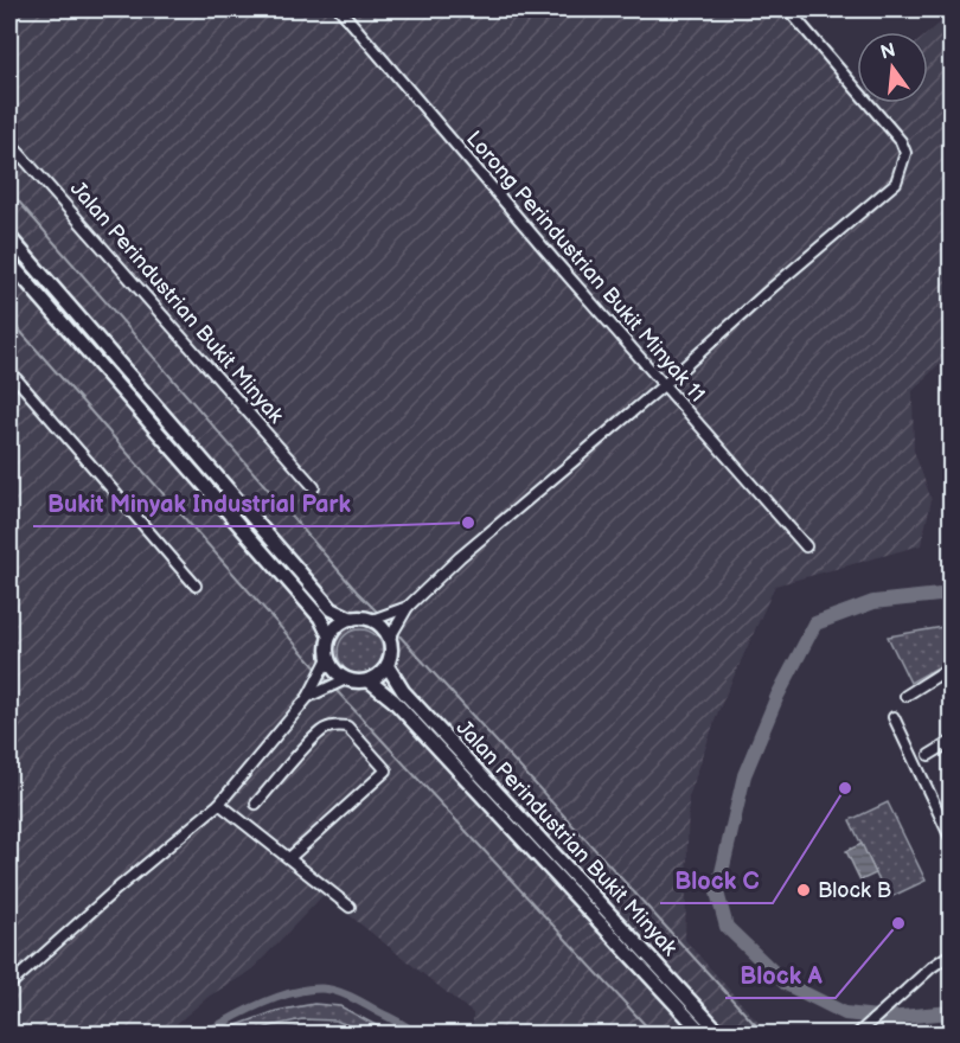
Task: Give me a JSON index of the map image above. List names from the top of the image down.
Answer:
{
  "streets": {
    "main road": ["Jalan Perindustrian Bukit Minyak"],
    "street": ["Lorong Perindustrian Bukit Minyak 11"]
  },
  "places": [
    "Bukit Minyak Industrial Park",
    "Block C",
    "Block B",
    "Block A"
  ],
  "north": "top"
}
